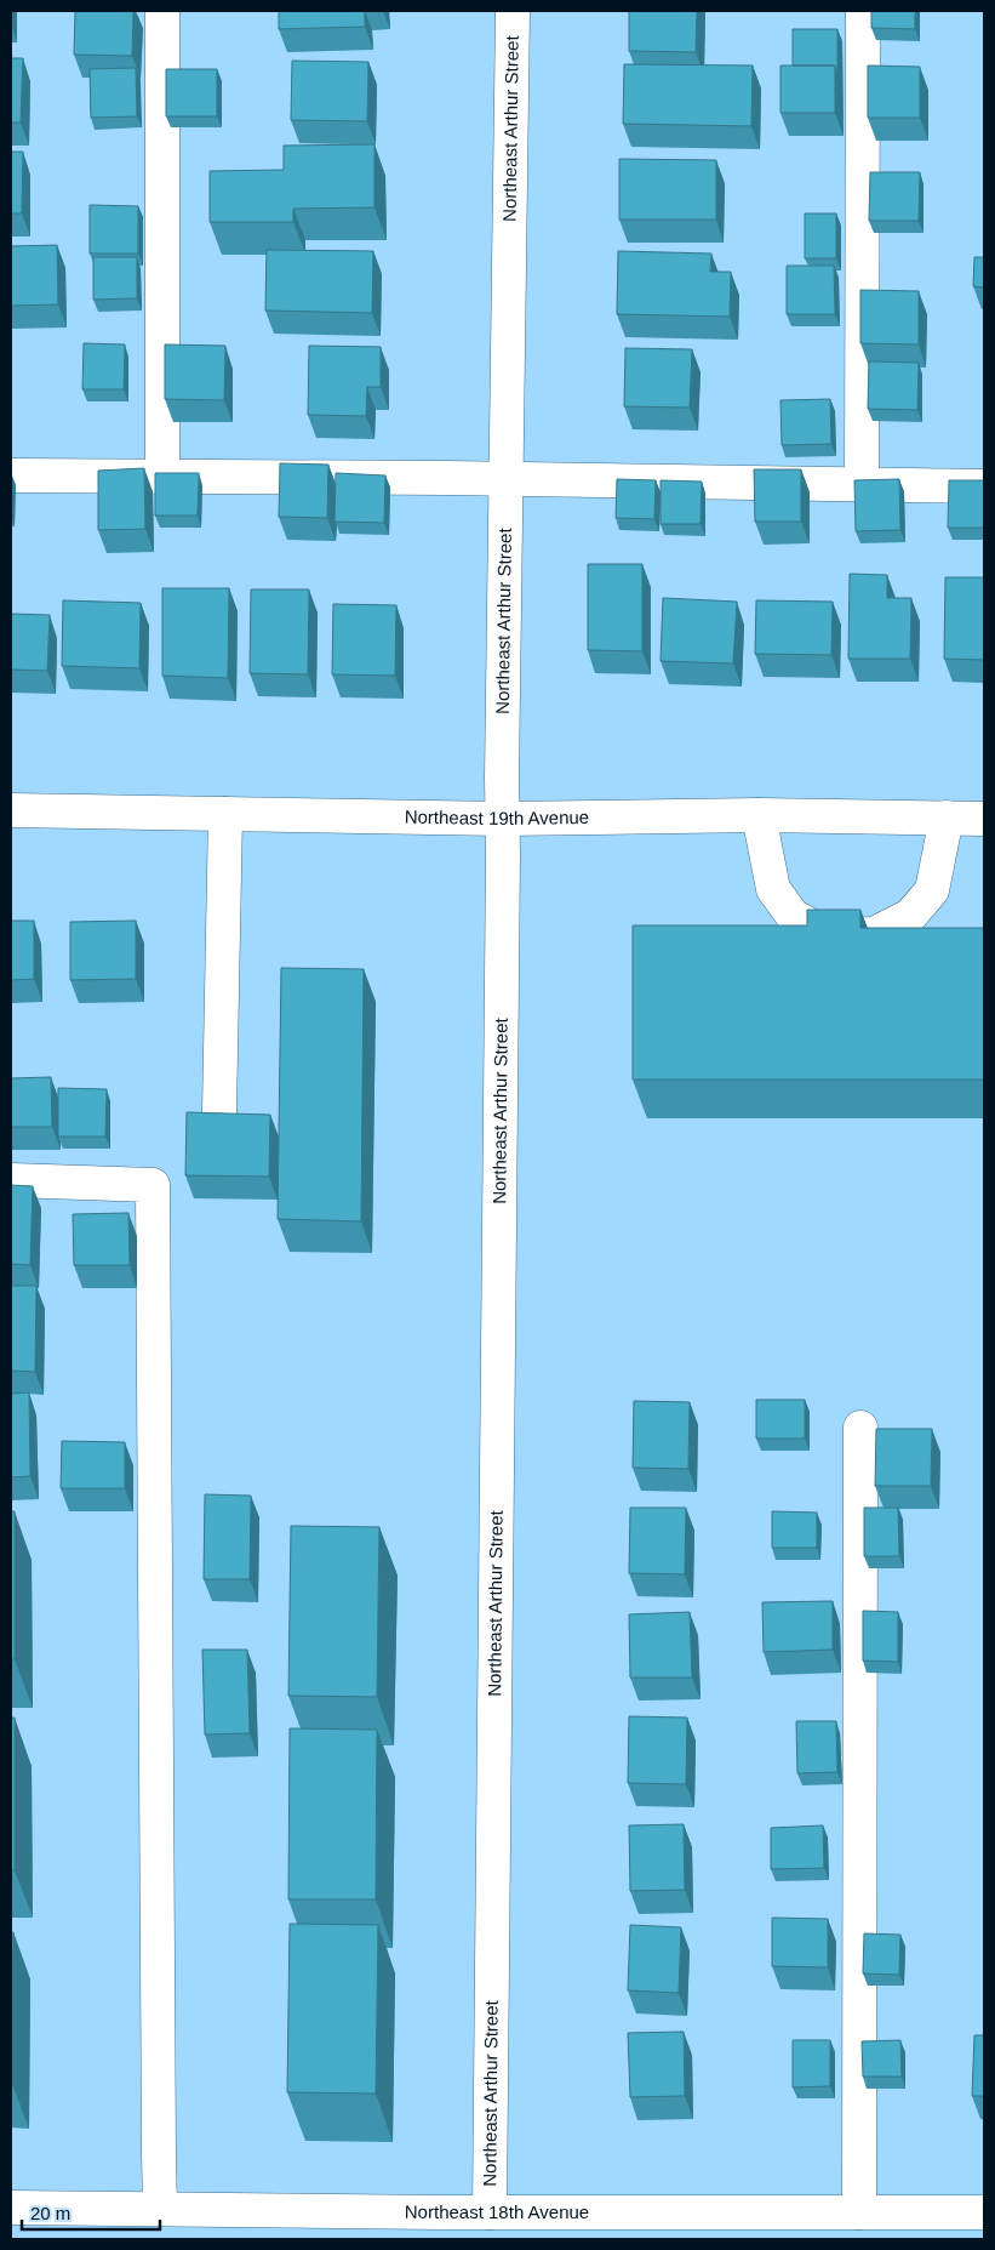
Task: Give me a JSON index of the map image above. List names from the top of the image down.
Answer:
{
  "streets": {
    "street": ["Northeast Arthur Street", "Northeast 19th Avenue", "Northeast 18th Avenue"]
  },
  "crossings": [
    ["Northeast Arthur Street", "Northeast 19th Avenue"],
    ["Northeast Arthur Street", "Northeast 18th Avenue"]
  ],
  "scale_bar": "20 m"
}
